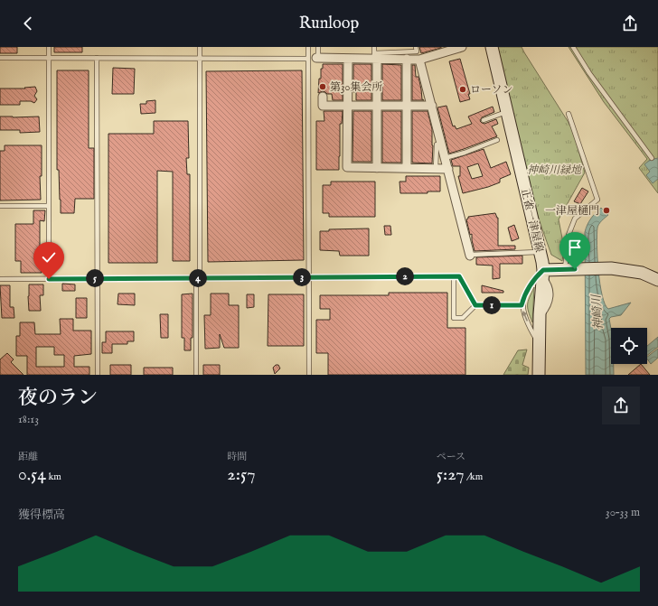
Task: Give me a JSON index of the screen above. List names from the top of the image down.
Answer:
{
  "streets": {
    "main road": ["正雀一津屋線"]
  },
  "water": ["神崎川"],
  "parks": ["神崎川緑地"],
  "places": ["第30集会所", "ローソン", "一津屋樋門"],
  "page": {
    "header": "Runloop",
    "pins": [
      "2",
      "3",
      "4",
      "5",
      "1"
    ],
    "heading": ["夜のラン", "18:13"],
    "stats": [
      ["距離", "0.54 km"],
      ["時間", "2:57"],
      ["ペース", "5:27 /km"]
    ],
    "chart": ["獲得標高", "30–33 m"]
  }
}
